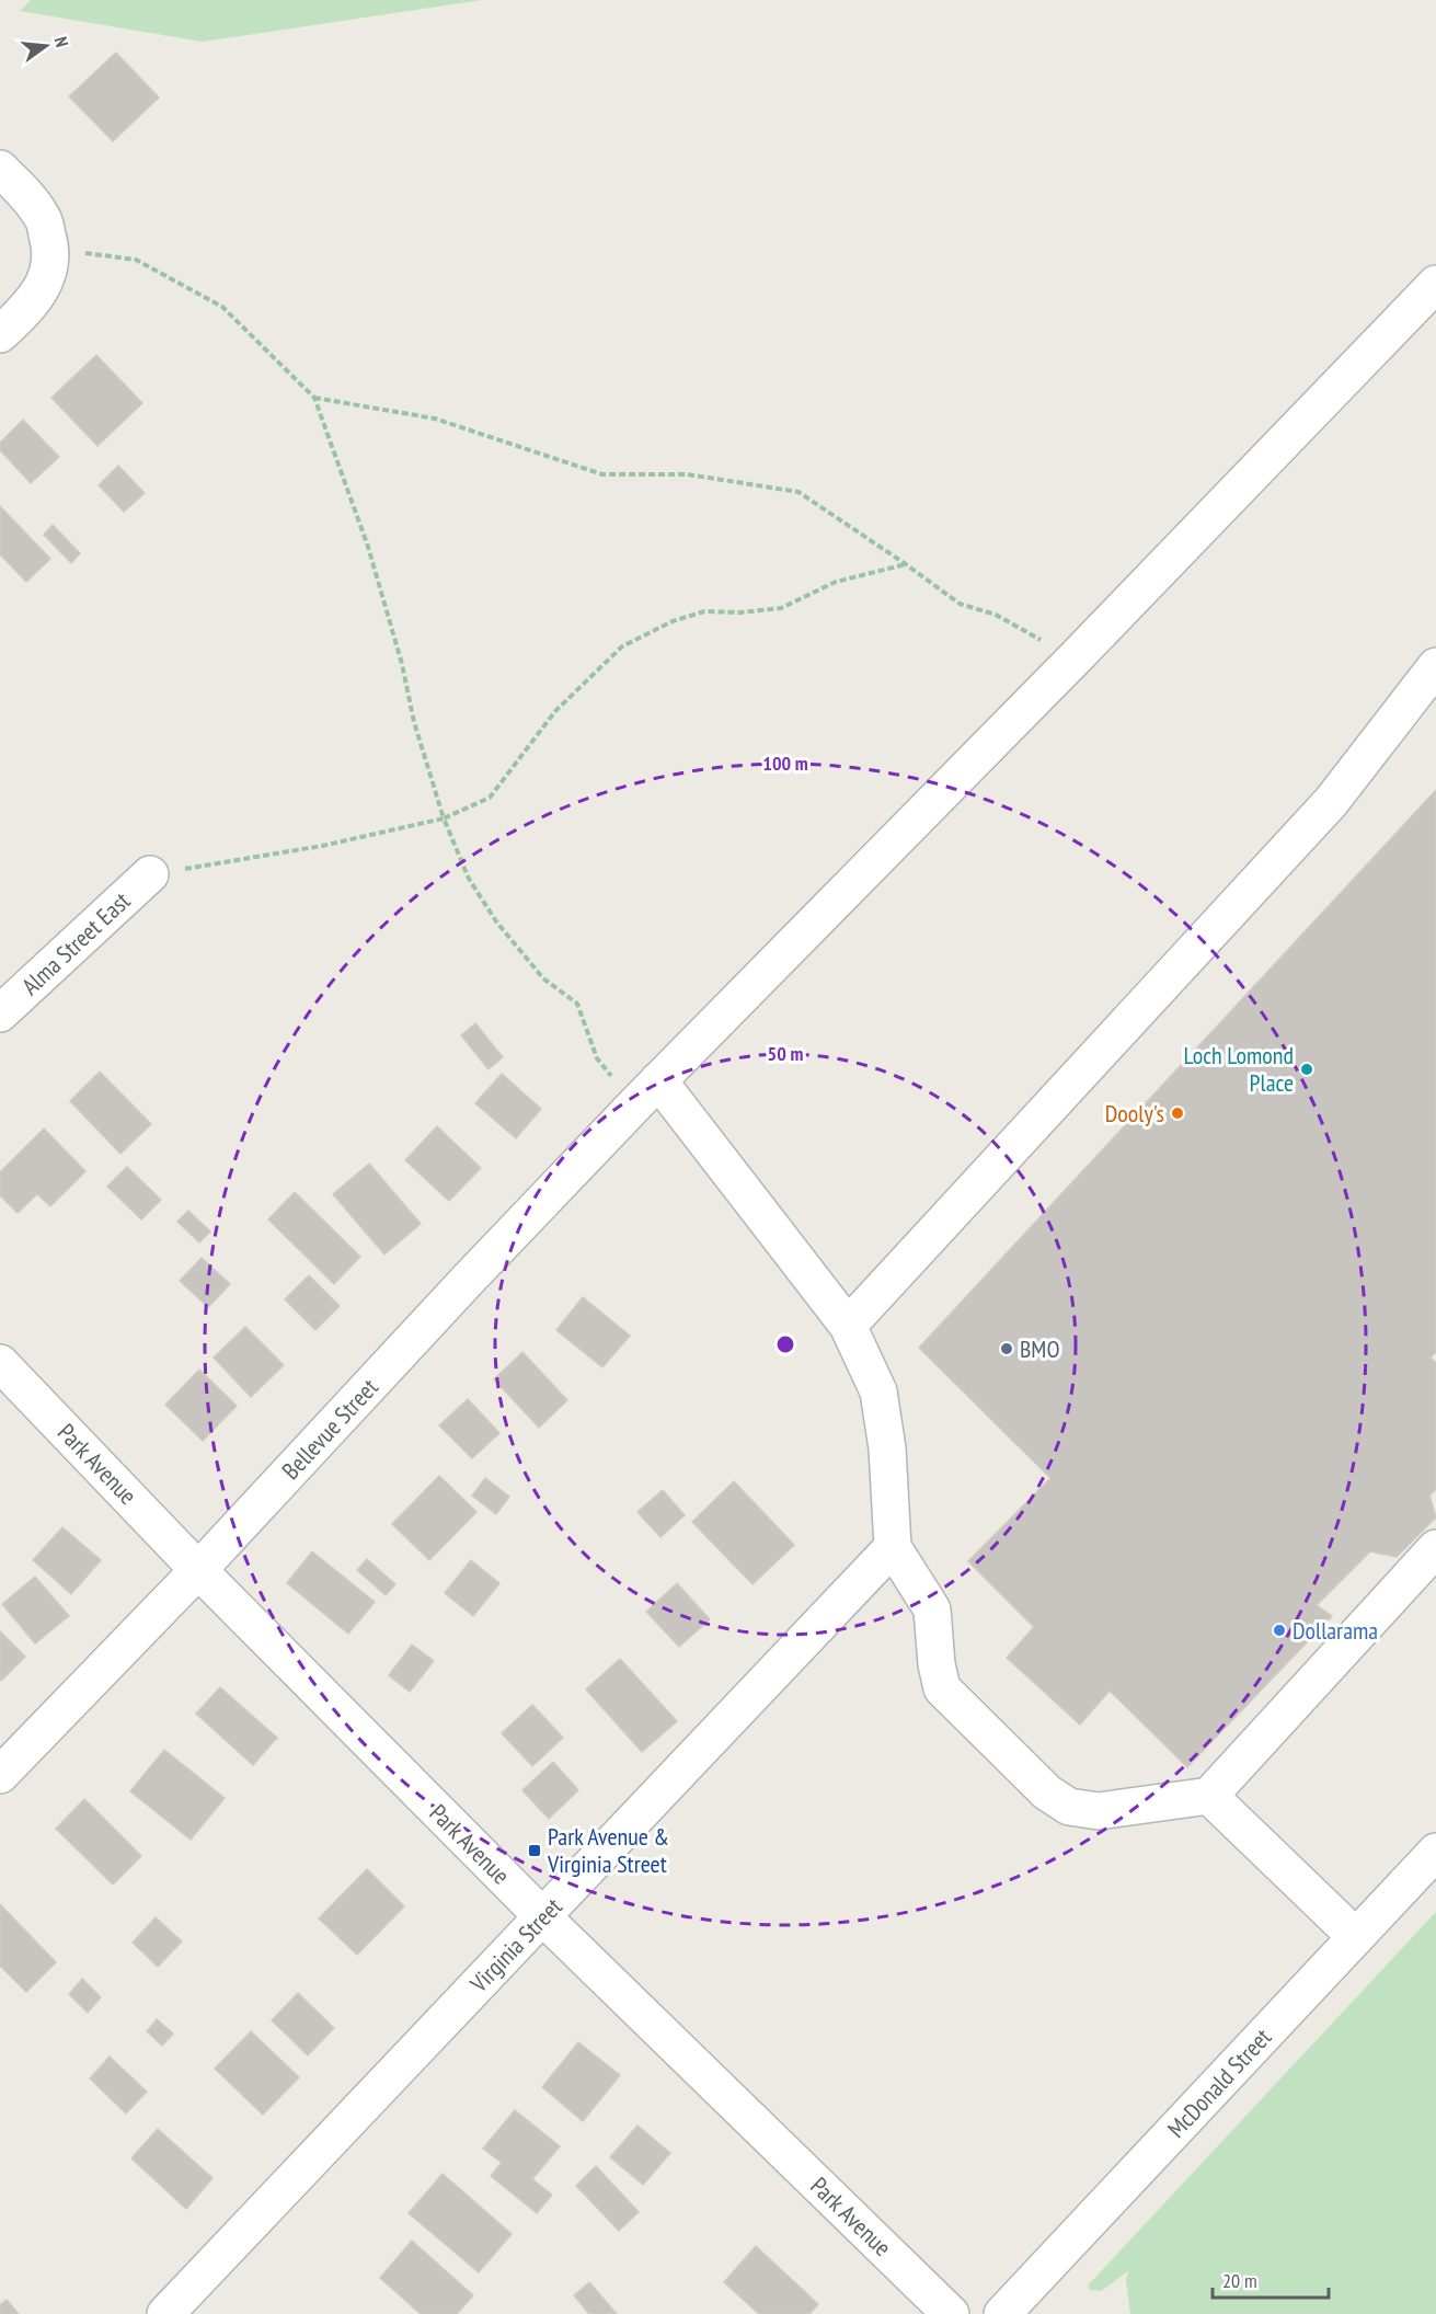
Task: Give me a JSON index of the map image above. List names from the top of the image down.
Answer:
{
  "streets": {
    "street": [
      "Alma Street East",
      "Bellevue Street",
      "Park Avenue",
      "Virginia Street",
      "McDonald Street"
    ]
  },
  "crossings": [
    ["Bellevue Street", "Park Avenue"],
    ["Park Avenue", "Virginia Street"]
  ],
  "places": {
    "other": [
      "Loch Lomond Place",
      "Dooly's",
      "BMO",
      "Dollarama"
    ],
    "transit": ["Park Avenue & Virginia Street"]
  },
  "scale_bar": "20 m",
  "north": "right",
  "rings": ["100 m", "50 m"]
}
